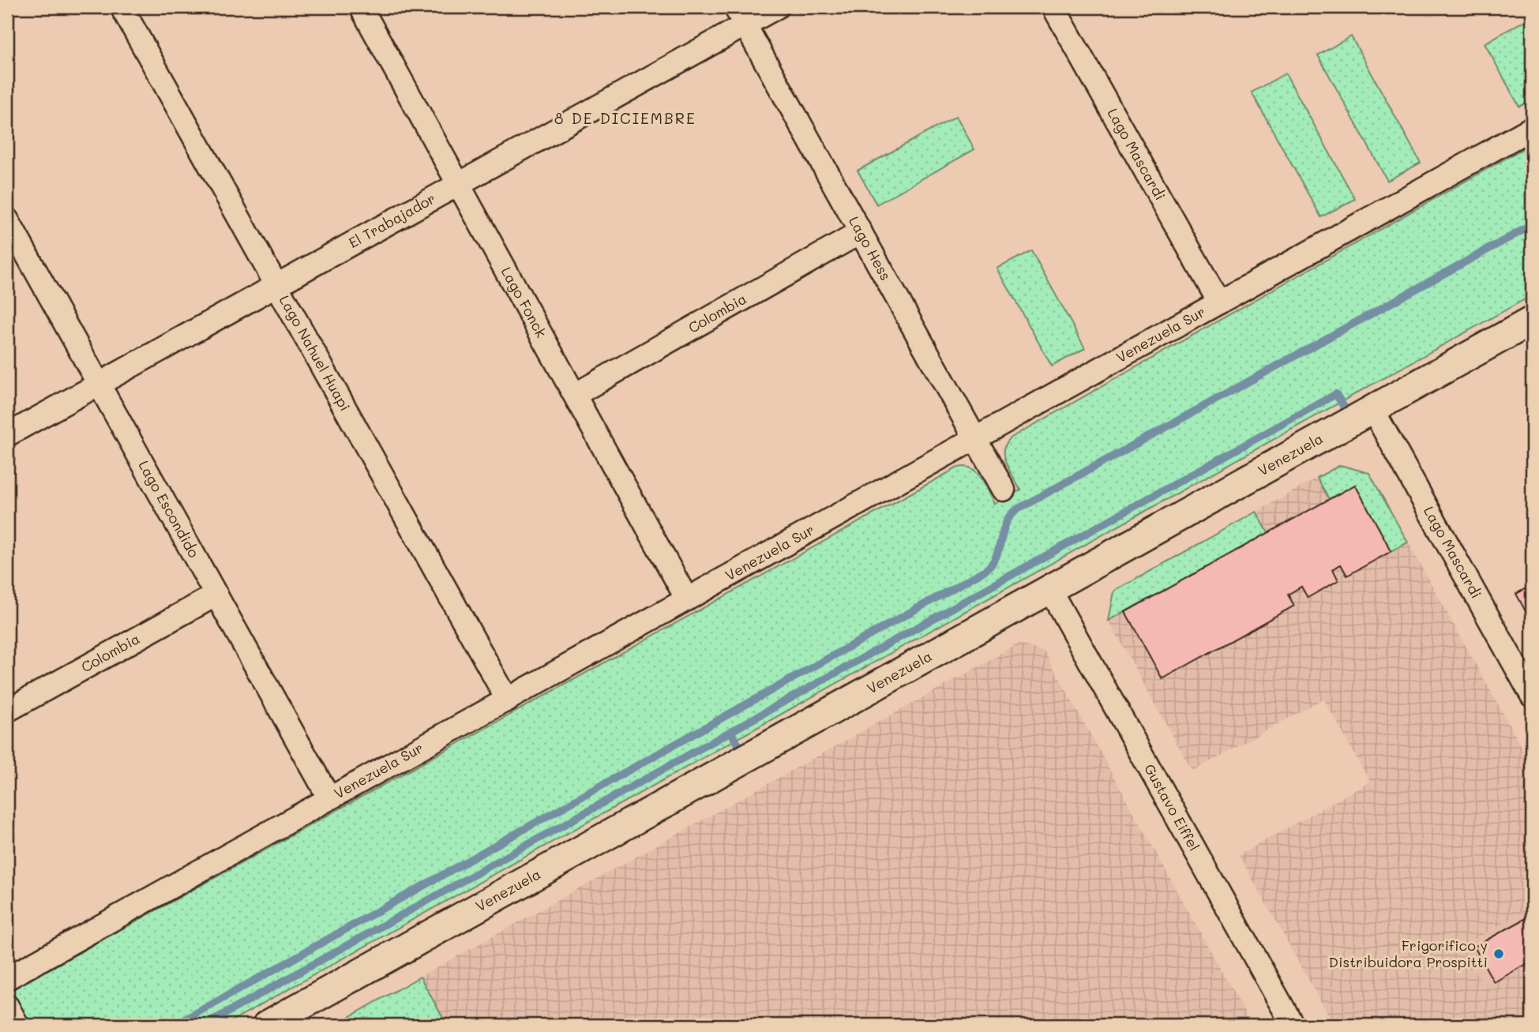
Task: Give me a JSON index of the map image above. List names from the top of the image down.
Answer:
{
  "streets": {
    "street": [
      "Lago Mascardi",
      "El Trabajador",
      "Lago Hess",
      "Lago Fonck",
      "Colombia",
      "Venezuela Sur",
      "Lago Nahuel Huapi",
      "Venezuela",
      "Lago Escondido",
      "Gustavo Eiffel"
    ]
  },
  "crossings": [
    ["Lago Mascardi", "Venezuela Sur"],
    ["Lago Mascardi", "Venezuela"],
    ["El Trabajador", "Lago Hess"],
    ["El Trabajador", "Lago Fonck"],
    ["El Trabajador", "Lago Nahuel Huapi"],
    ["El Trabajador", "Lago Escondido"],
    ["Lago Hess", "Colombia"],
    ["Lago Hess", "Venezuela Sur"],
    ["Lago Fonck", "Colombia"],
    ["Lago Fonck", "Venezuela Sur"],
    ["Colombia", "Lago Escondido"],
    ["Venezuela Sur", "Lago Nahuel Huapi"],
    ["Venezuela Sur", "Lago Escondido"],
    ["Venezuela", "Gustavo Eiffel"]
  ],
  "districts": ["8 DE DICIEMBRE"],
  "places": ["Frigorifico y Distribuidora Prospitti"]
}
